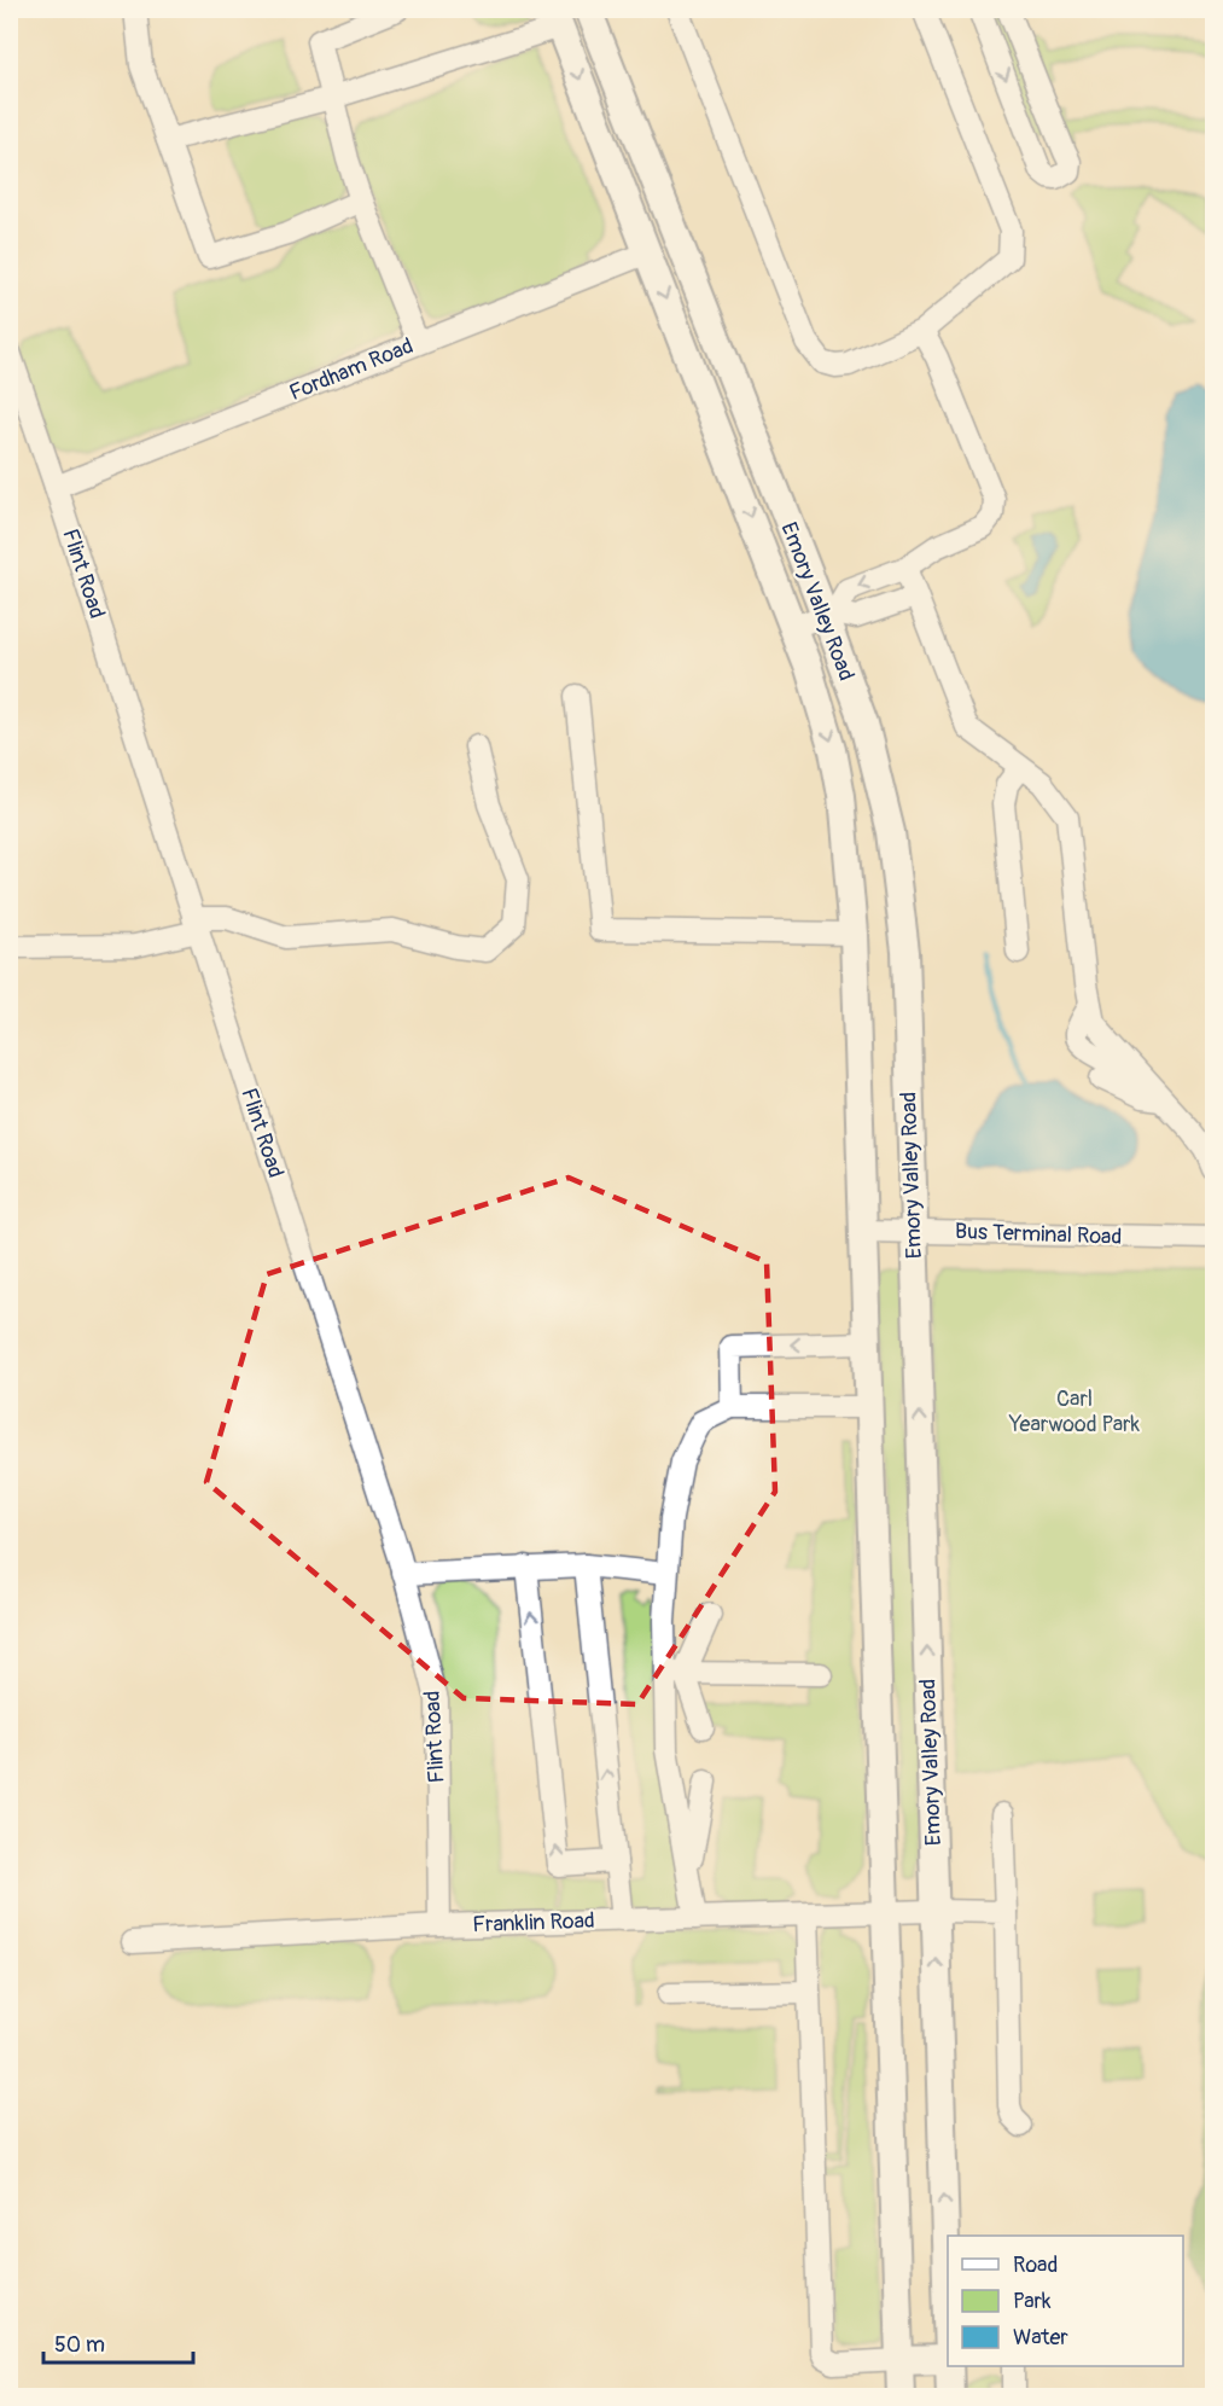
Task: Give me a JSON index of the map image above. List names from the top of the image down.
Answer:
{
  "streets": {
    "main road": ["Emory Valley Road"],
    "street": [
      "Fordham Road",
      "Flint Road",
      "Bus Terminal Road",
      "Franklin Road"
    ]
  },
  "crossings": [
    ["Fordham Road", "Flint Road"],
    ["Fordham Road", "Emory Valley Road"],
    ["Flint Road", "Franklin Road"],
    ["Emory Valley Road", "Bus Terminal Road"],
    ["Emory Valley Road", "Franklin Road"]
  ],
  "parks": ["Carl Yearwood Park"],
  "legend": ["Road", "Park", "Water"],
  "scale_bar": "50 m"
}
